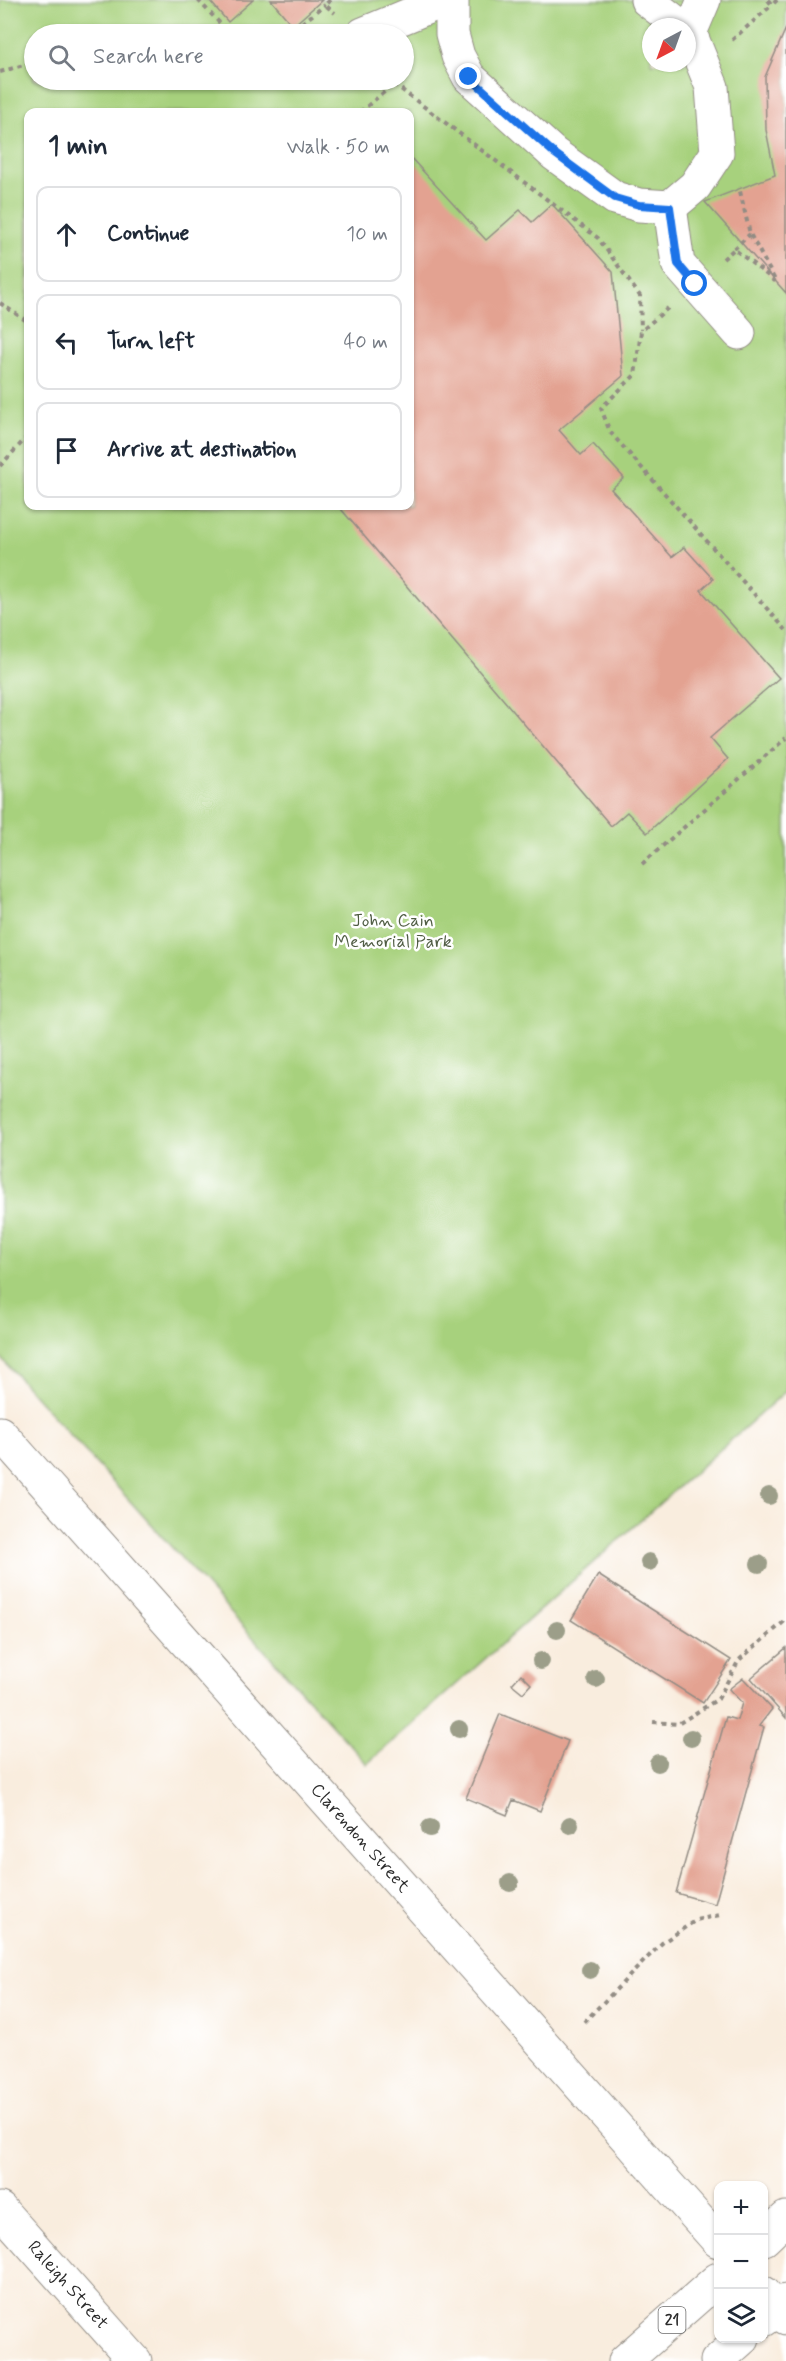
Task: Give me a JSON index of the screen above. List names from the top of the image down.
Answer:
{
  "streets": {
    "street": ["Clarendon Street", "Raleigh Street", "21"]
  },
  "parks": ["John Cain Memorial Park"],
  "north": "bottom left",
  "page": {
    "search": "Search here",
    "heading": ["1 min", "Walk · 50 m"],
    "list": [
      ["Continue", "10 m"],
      ["Turn left", "40 m"],
      "Arrive at destination"
    ],
    "map_buttons": ["+", "−"]
  }
}
